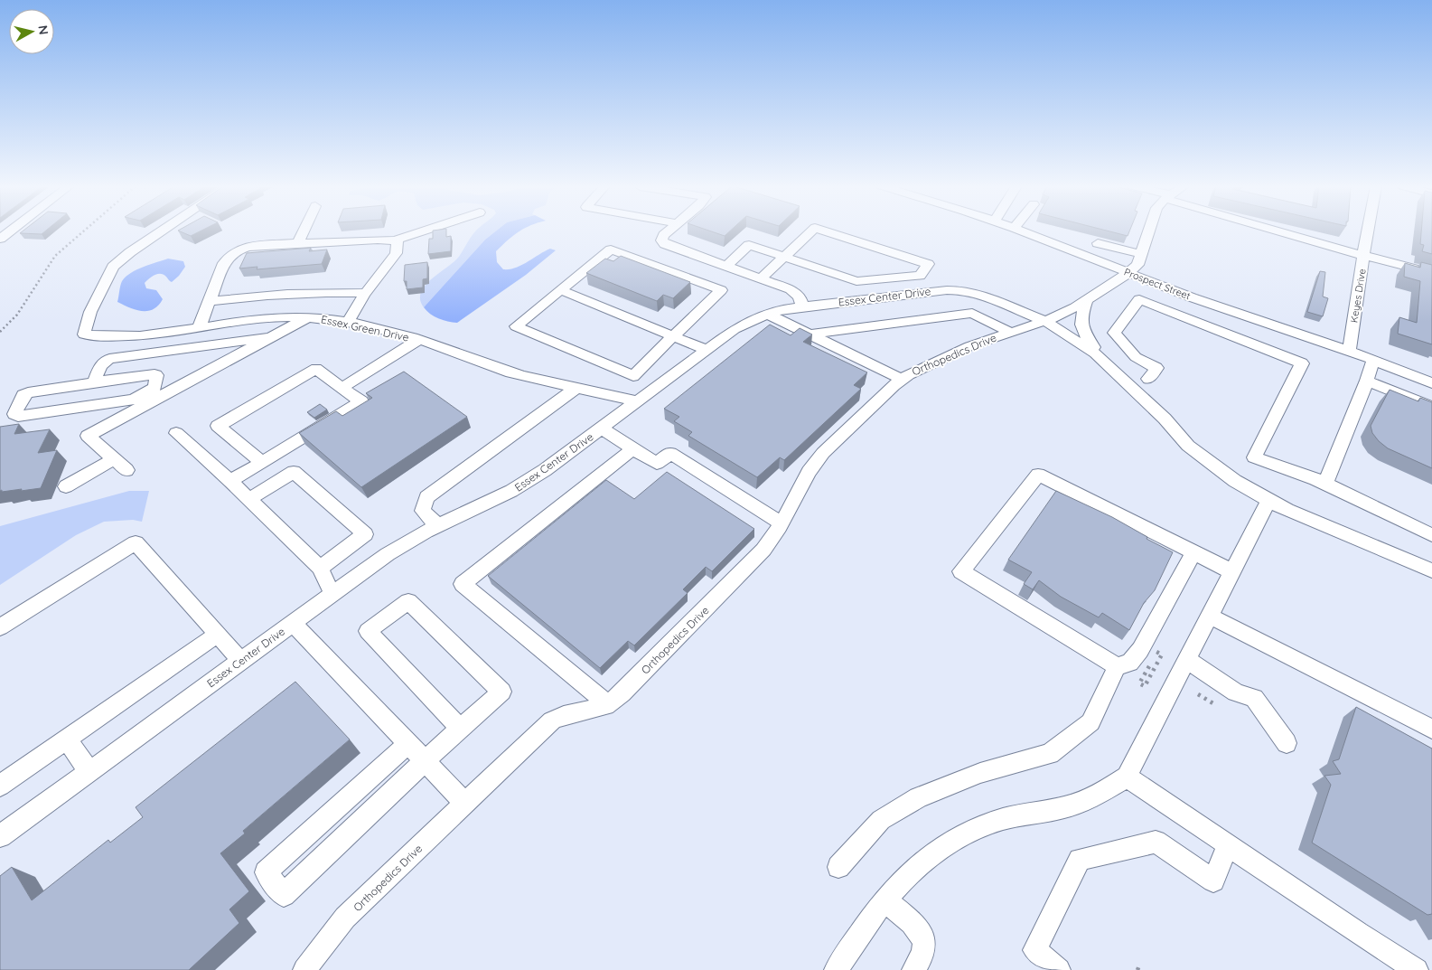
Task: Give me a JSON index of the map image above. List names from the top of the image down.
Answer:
{
  "streets": {
    "street": [
      "Prospect Street",
      "Keyes Drive",
      "Essex Center Drive",
      "Essex Green Drive",
      "Orthopedics Drive"
    ]
  },
  "crossings": [
    ["Prospect Street", "Keyes Drive"],
    ["Essex Center Drive", "Essex Green Drive"],
    ["Essex Center Drive", "Orthopedics Drive"]
  ],
  "north": "right"
}
